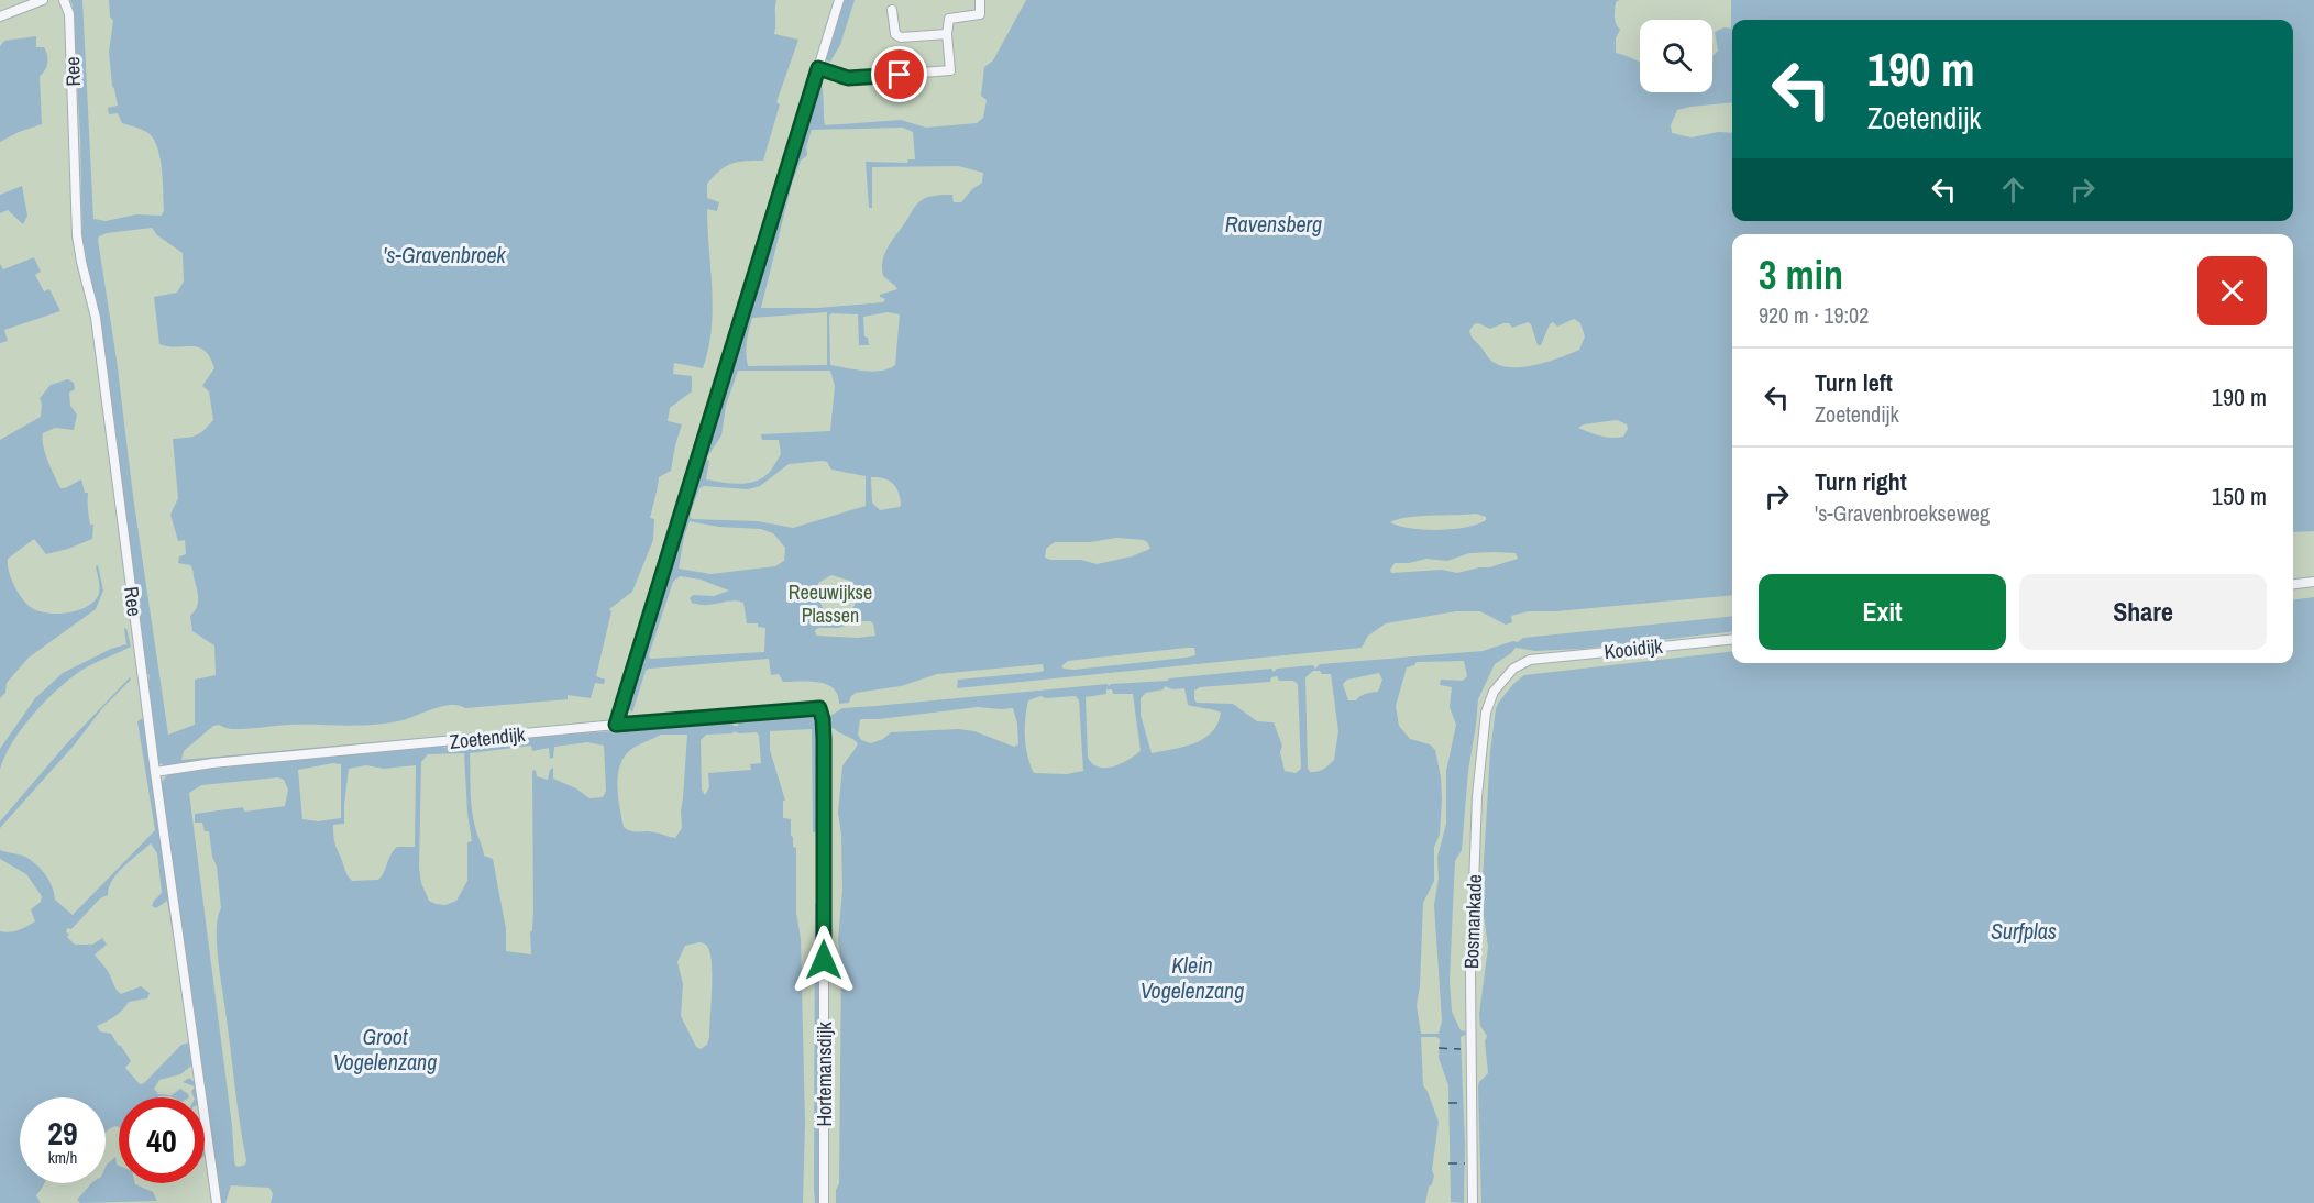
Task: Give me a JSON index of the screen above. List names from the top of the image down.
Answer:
{
  "streets": {
    "street": [
      "Ree",
      "Kooidijk",
      "Zoetendijk",
      "Bosmankade",
      "Hortemansdijk"
    ]
  },
  "crossings": [
    ["Ree", "Zoetendijk"],
    ["Kooidijk", "Bosmankade"],
    ["Zoetendijk", "Hortemansdijk"]
  ],
  "water": [
    "Ravensberg",
    "'s-Gravenbroek",
    "Surfplas",
    "Klein Vogelenzang",
    "Groot Vogelenzang"
  ],
  "parks": ["Reeuwijkse Plassen"],
  "page": {
    "turn": ["190 m", "Zoetendijk"],
    "heading": ["3 min", "920 m · 19:02"],
    "list": [
      {
        "name": "Turn left",
        "note": "Zoetendijk",
        "value": "190 m"
      },
      {
        "name": "Turn right",
        "note": "'s-Gravenbroekseweg",
        "value": "150 m"
      }
    ],
    "buttons": ["Exit", "Share"],
    "speed": "29 km/h",
    "limit": "40"
  }
}
